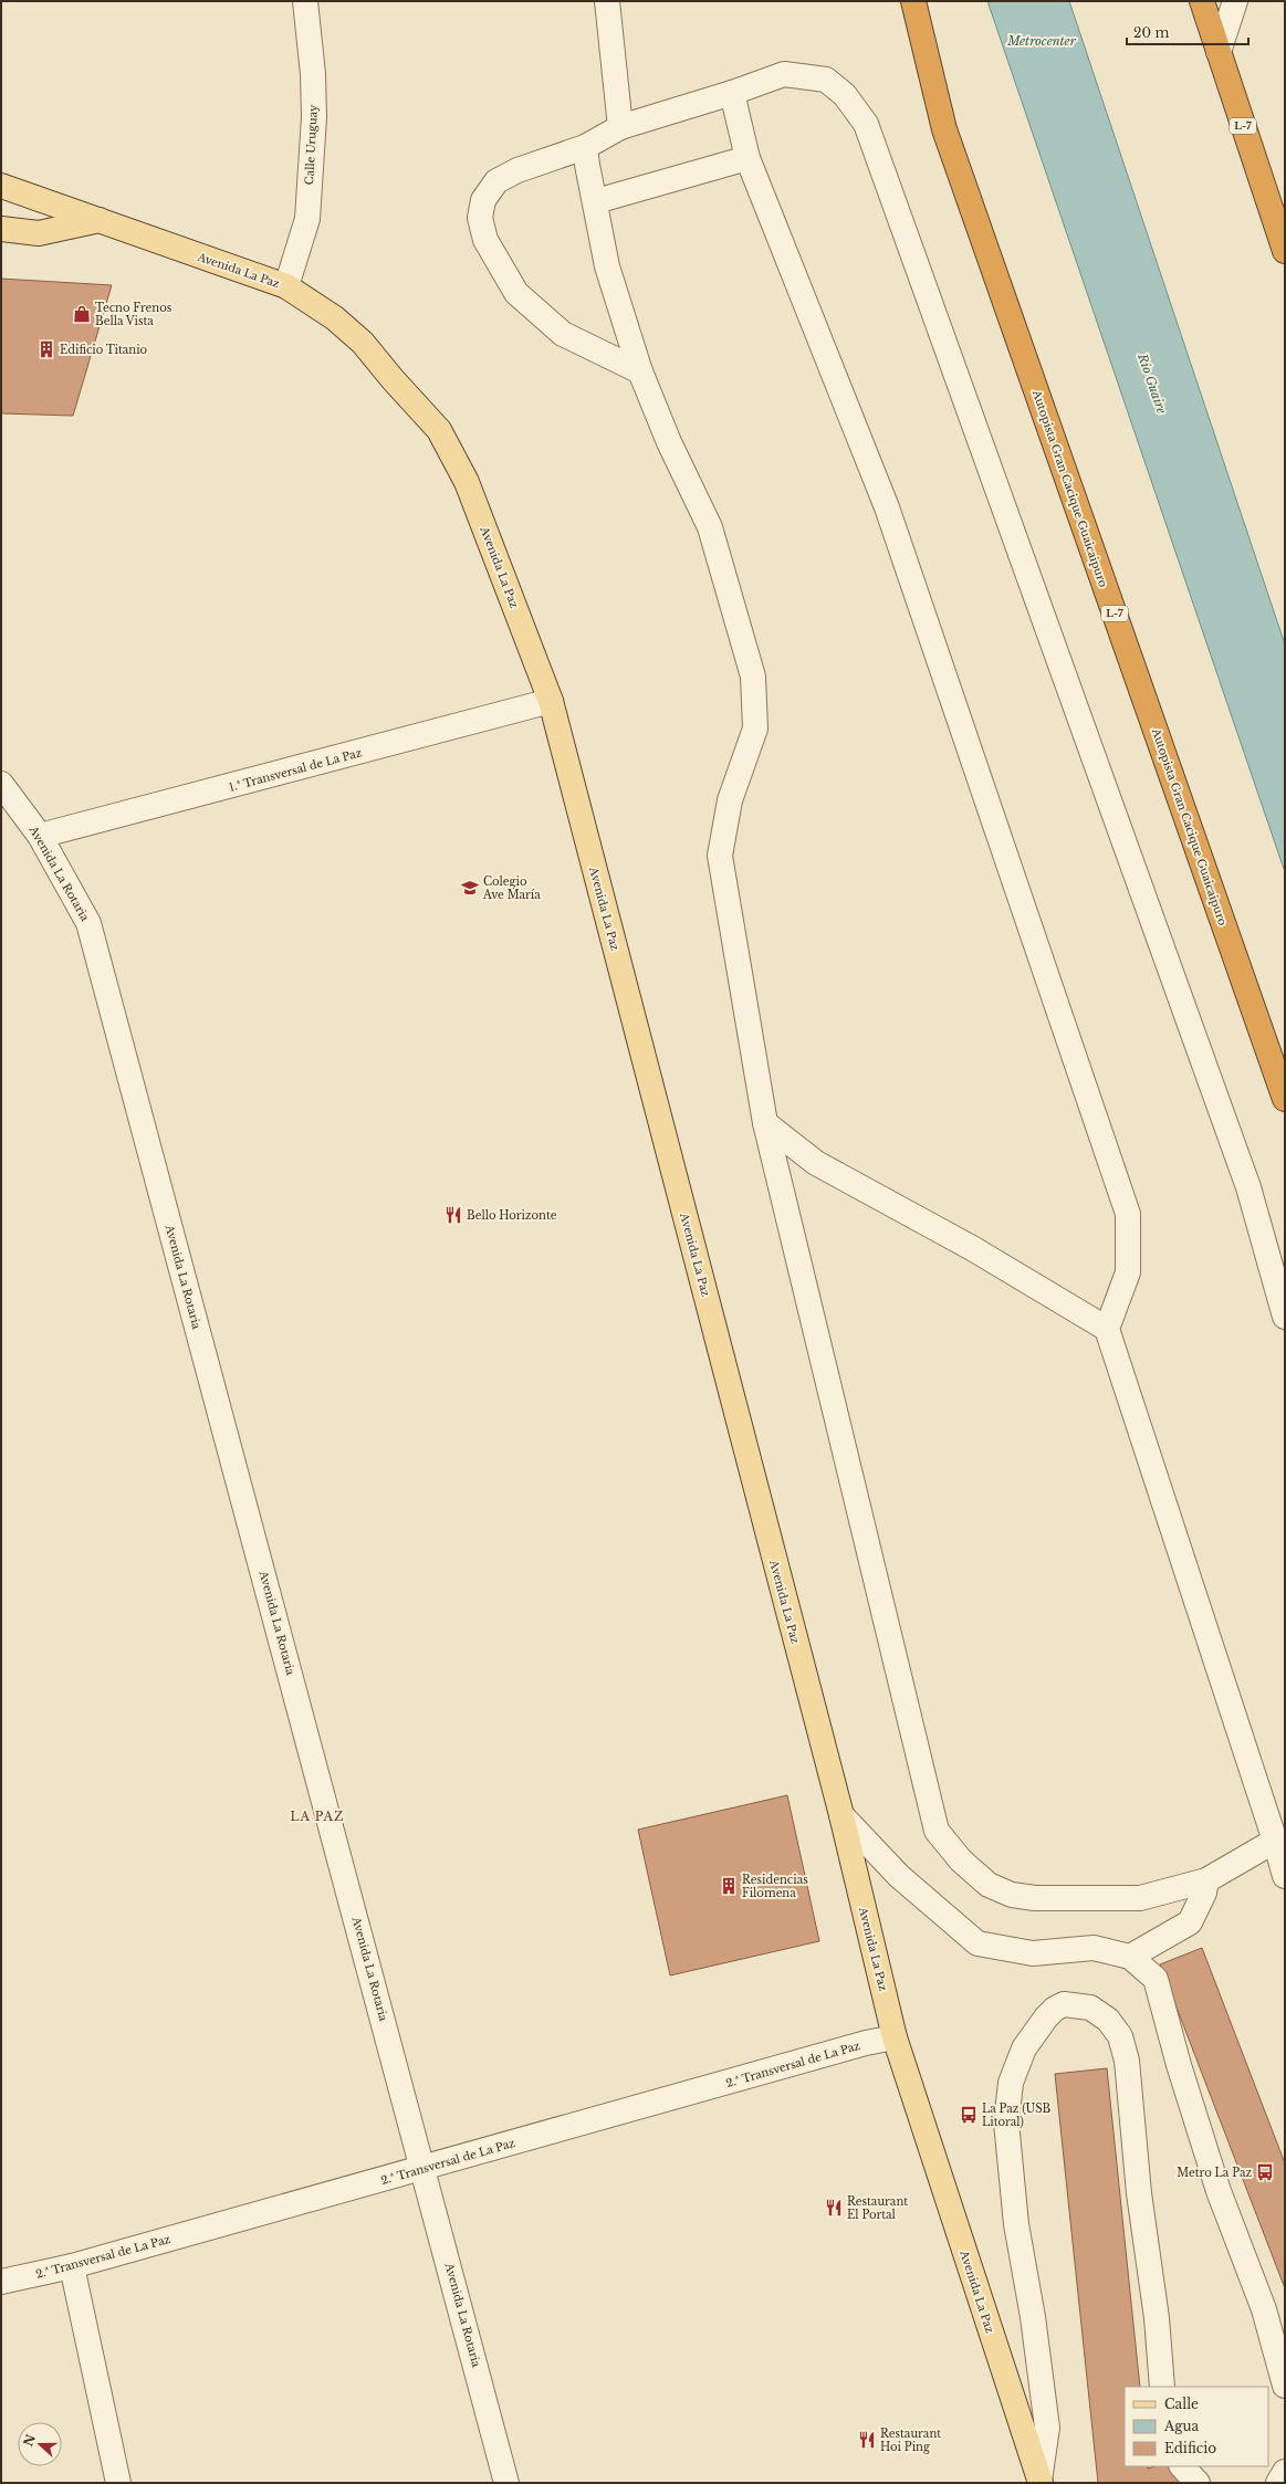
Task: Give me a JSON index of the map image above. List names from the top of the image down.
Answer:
{
  "streets": {
    "highway": ["L-7", "Autopista Gran Cacique Guaicaipuro"],
    "main road": ["Avenida La Paz"],
    "street": [
      "Calle Uruguay",
      "1.ª Transversal de La Paz",
      "Avenida La Rotaria",
      "2.ª Transversal de La Paz"
    ]
  },
  "crossings": [
    ["Calle Uruguay", "Avenida La Paz"],
    ["Avenida La Paz", "1.ª Transversal de La Paz"],
    ["Avenida La Paz", "2.ª Transversal de La Paz"],
    ["1.ª Transversal de La Paz", "Avenida La Rotaria"],
    ["Avenida La Rotaria", "2.ª Transversal de La Paz"]
  ],
  "districts": ["LA PAZ"],
  "water": ["Metrocenter", "Río Guaire"],
  "places": {
    "shop": ["Tecno Frenos Bella Vista"],
    "building": ["Edificio Titanio", "Residencias Filomena"],
    "school or university": ["Colegio Ave María"],
    "restaurant": ["Bello Horizonte", "Restaurant El Portal", "Restaurant Hoi Ping"],
    "bus stop": ["La Paz (USB Litoral)", "Metro La Paz"]
  },
  "legend": ["Calle", "Agua", "Edificio"],
  "scale_bar": "20 m",
  "north": "left"
}
